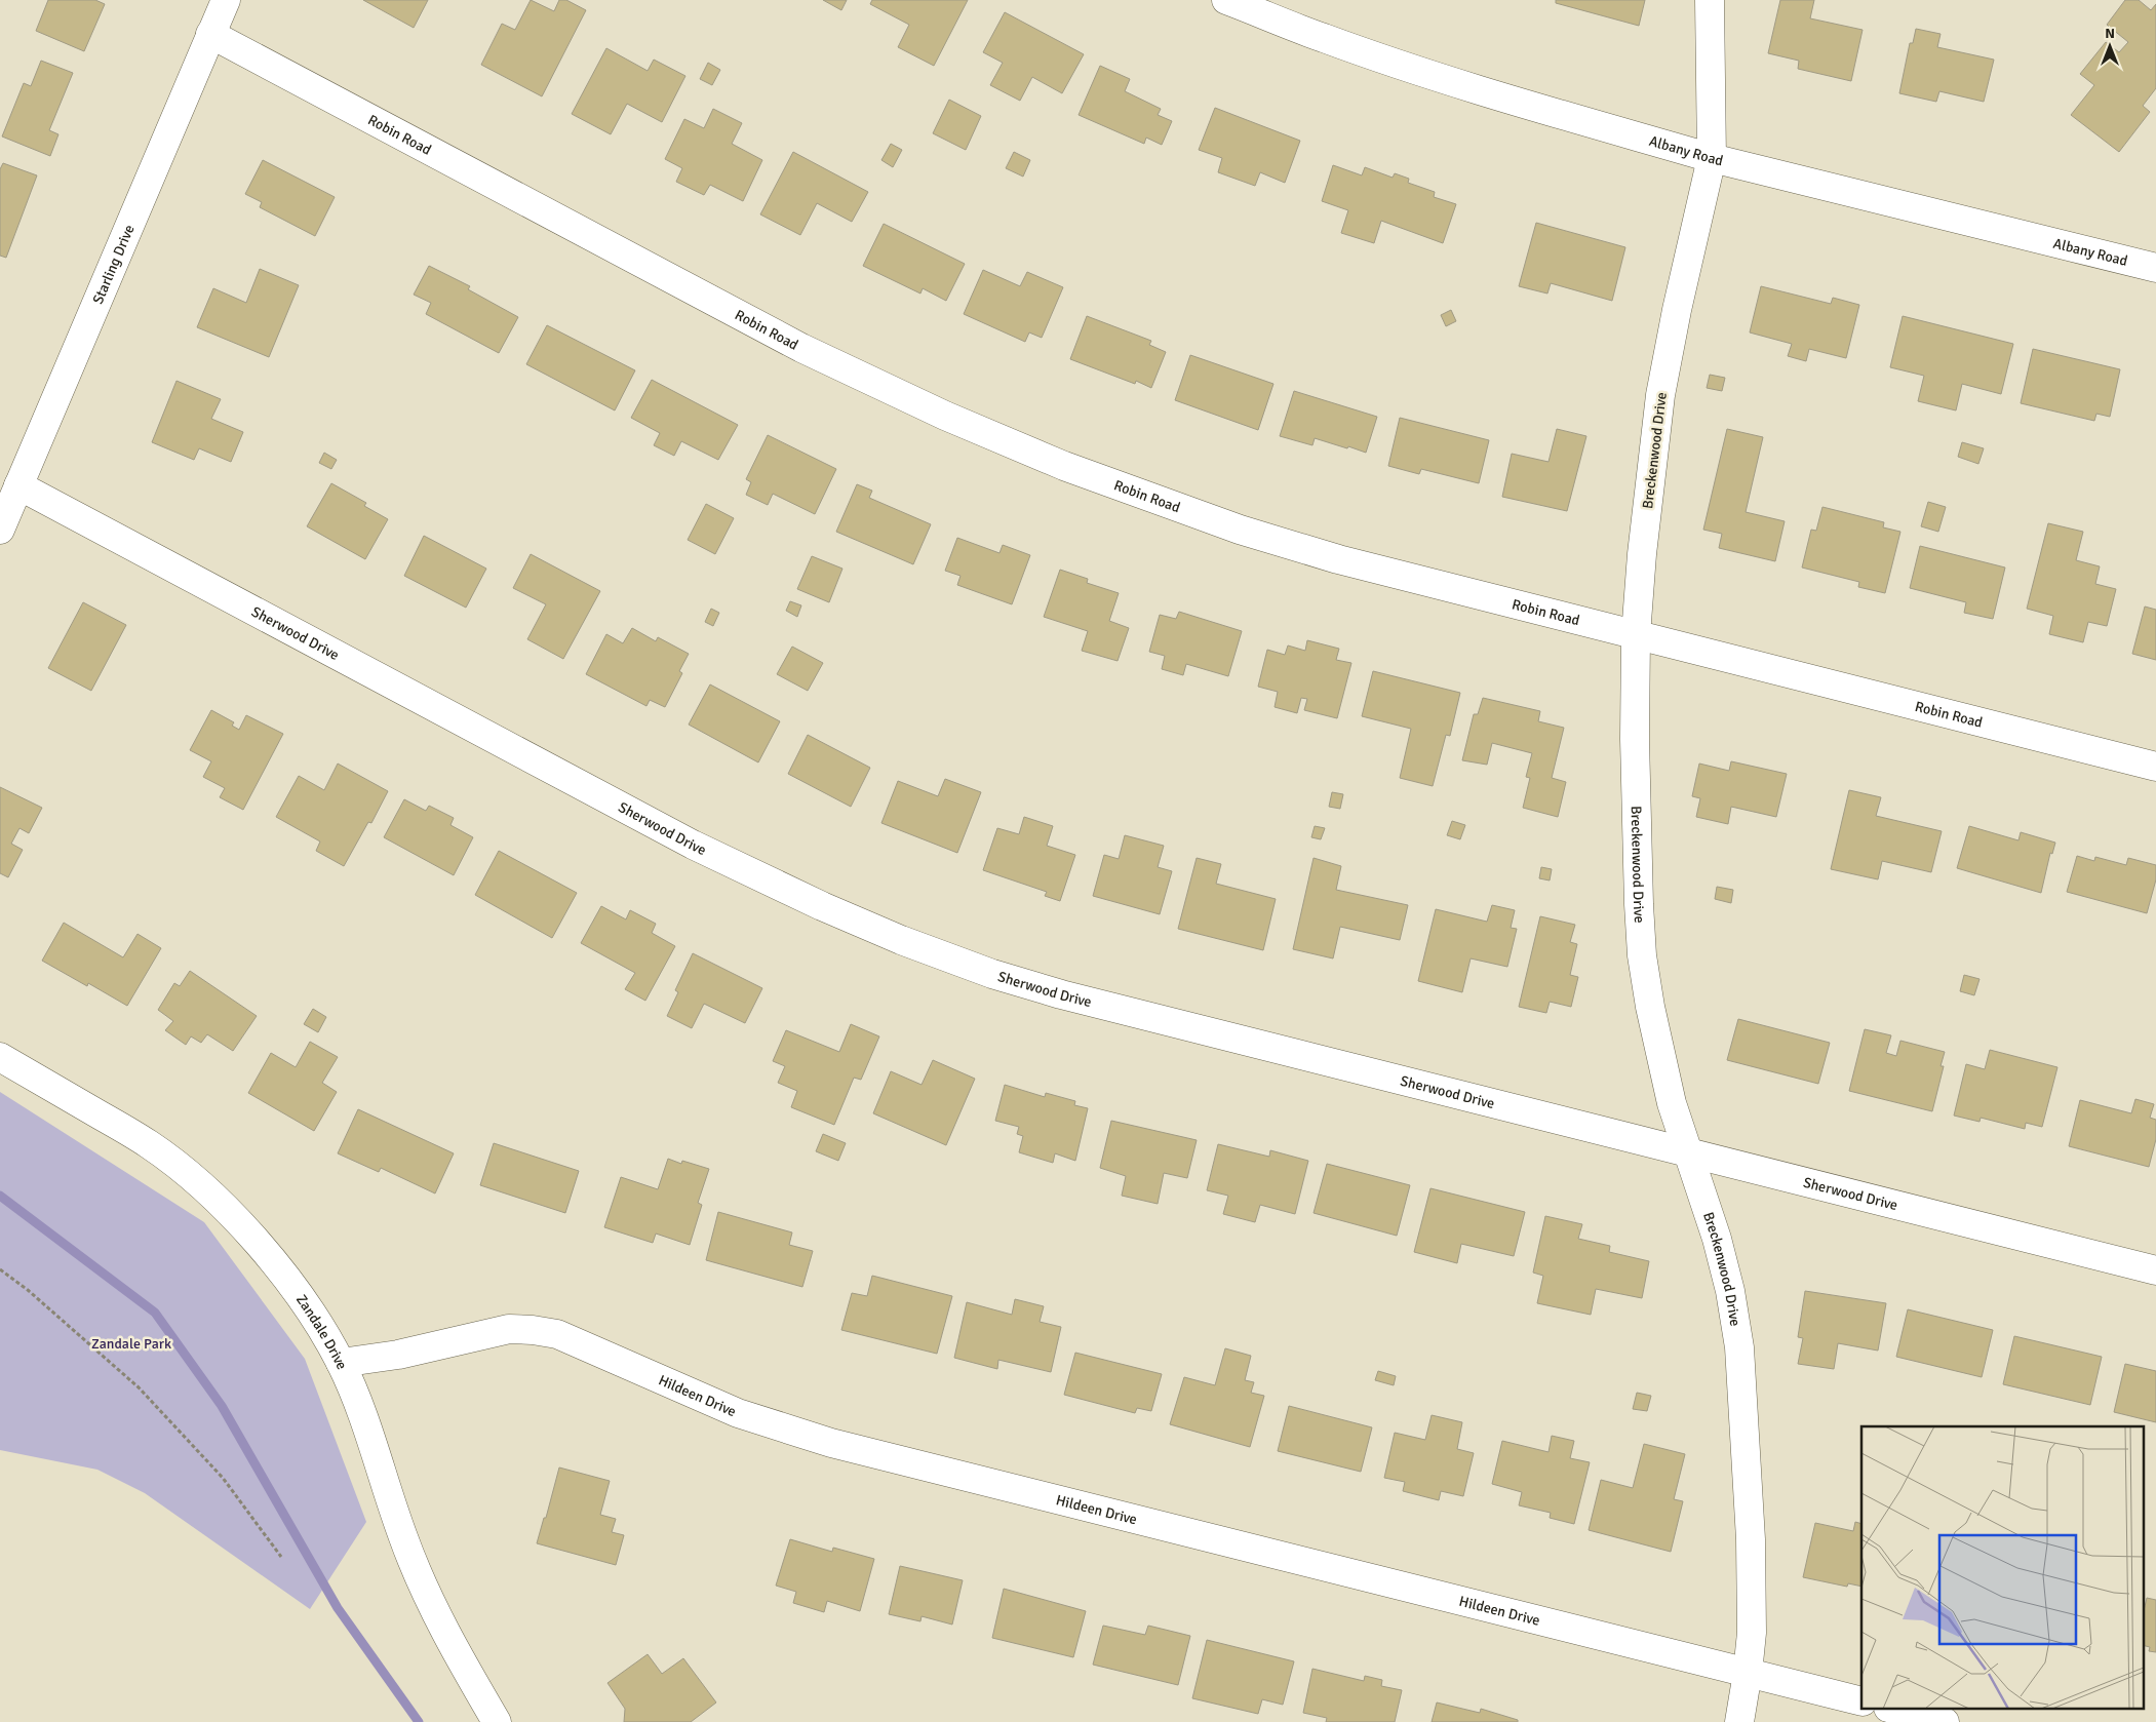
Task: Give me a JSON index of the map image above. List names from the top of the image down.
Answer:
{
  "streets": {
    "street": [
      "Robin Road",
      "Albany Road",
      "Starling Drive",
      "Breckenwood Drive",
      "Sherwood Drive",
      "Zandale Drive",
      "Hildeen Drive"
    ]
  },
  "crossings": [
    ["Robin Road", "Starling Drive"],
    ["Robin Road", "Breckenwood Drive"],
    ["Albany Road", "Breckenwood Drive"],
    ["Starling Drive", "Sherwood Drive"],
    ["Breckenwood Drive", "Sherwood Drive"],
    ["Breckenwood Drive", "Hildeen Drive"],
    ["Zandale Drive", "Hildeen Drive"]
  ],
  "parks": ["Zandale Park"],
  "north": "top"
}
